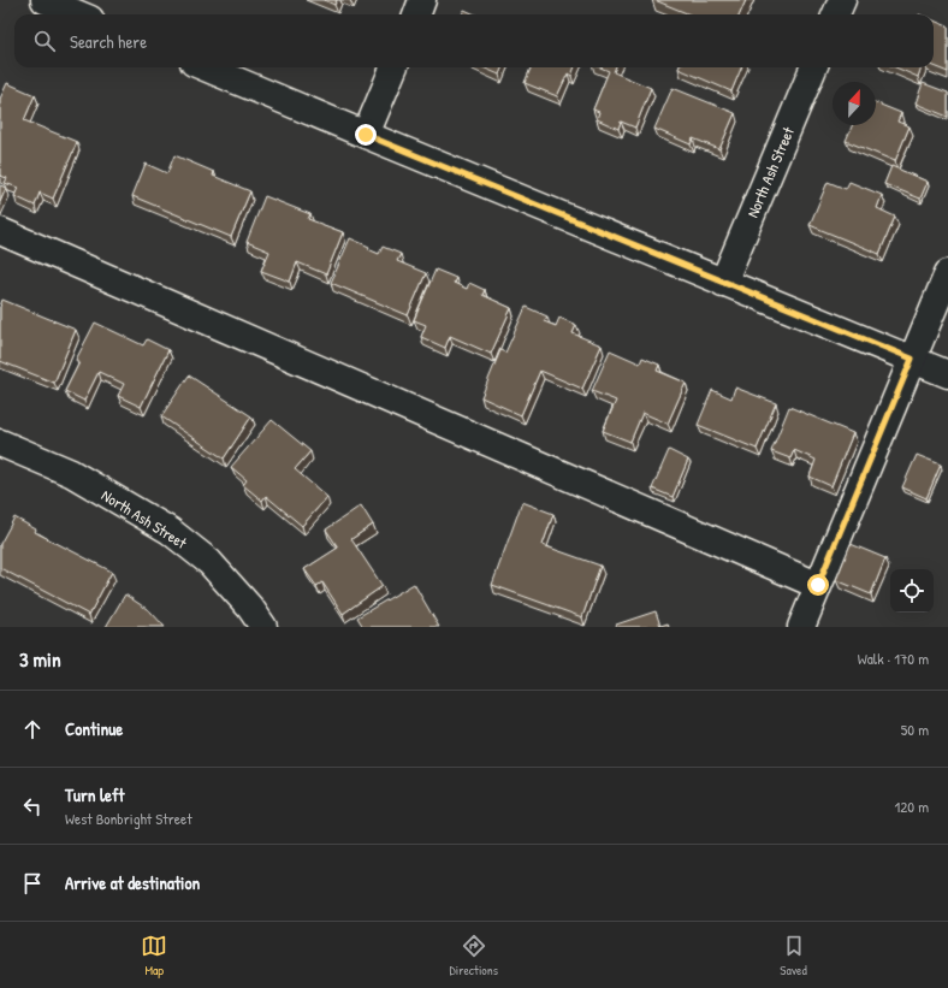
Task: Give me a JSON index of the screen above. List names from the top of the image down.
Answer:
{
  "streets": {
    "street": ["North Ash Street"]
  },
  "north": "top",
  "page": {
    "search": "Search here",
    "heading": ["3 min", "Walk · 170 m"],
    "list": [
      ["Continue", "50 m"],
      ["Turn left", "West Bonbright Street", "120 m"],
      "Arrive at destination"
    ],
    "nav": ["Map", "Directions", "Saved"]
  }
}
